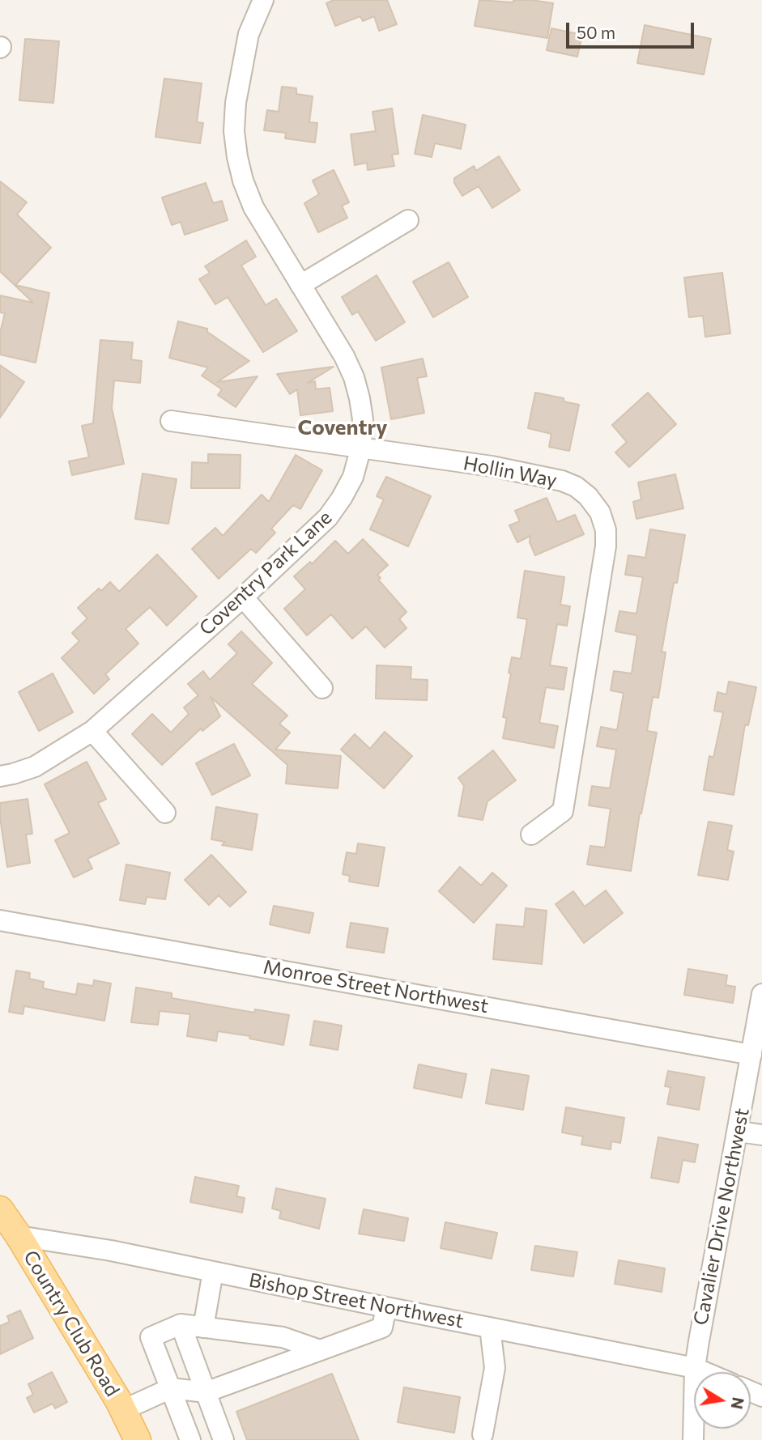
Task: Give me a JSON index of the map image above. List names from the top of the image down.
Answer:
{
  "streets": {
    "main road": ["Country Club Road"],
    "street": [
      "Hollin Way",
      "Coventry Park Lane",
      "Monroe Street Northwest",
      "Cavalier Drive Northwest",
      "Bishop Street Northwest"
    ]
  },
  "crossings": [
    ["Hollin Way", "Coventry Park Lane"],
    ["Monroe Street Northwest", "Cavalier Drive Northwest"],
    ["Cavalier Drive Northwest", "Bishop Street Northwest"],
    ["Bishop Street Northwest", "Country Club Road"]
  ],
  "districts": ["Coventry"],
  "scale_bar": "50 m",
  "north": "right"
}
